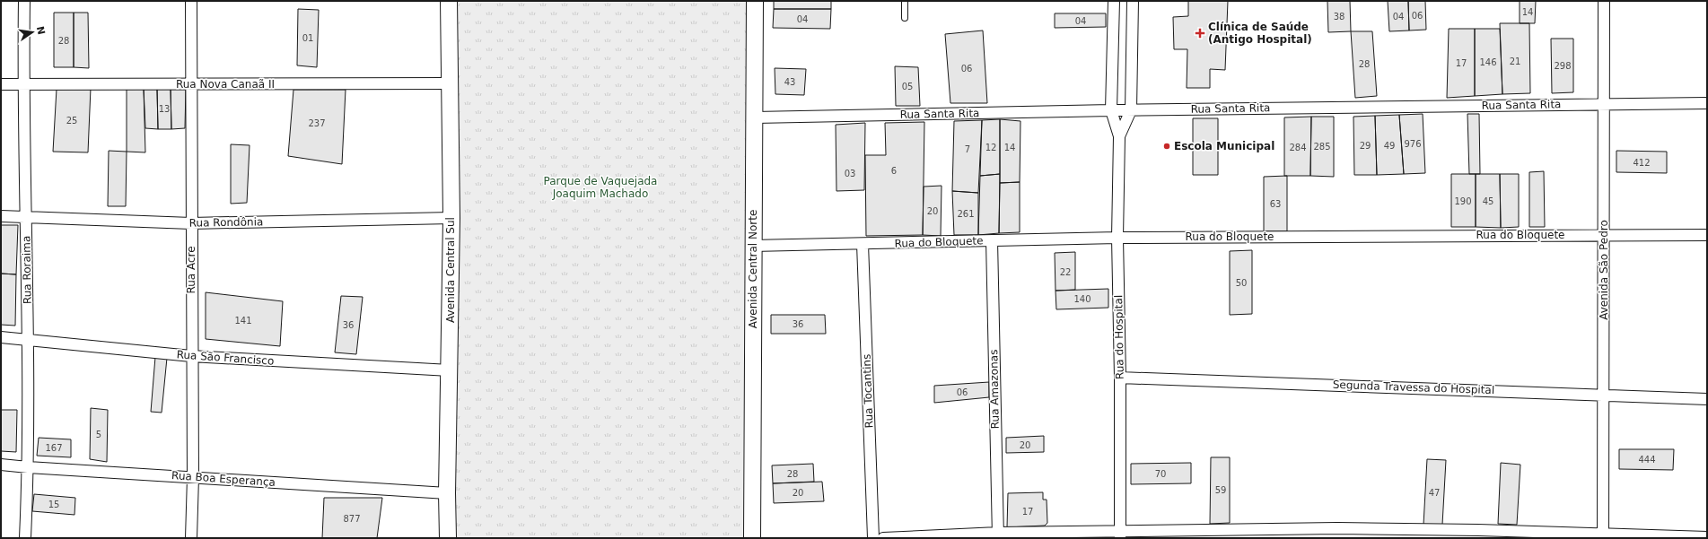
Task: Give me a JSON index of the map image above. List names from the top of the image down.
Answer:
{
  "streets": {
    "street": [
      "Rua Nova Canaã II",
      "Rua Santa Rita",
      "Rua Rondônia",
      "Rua do Bloquete",
      "Avenida Central Norte",
      "Rua Roraima",
      "Rua Acre",
      "Avenida Central Sul",
      "Avenida São Pedro",
      "Rua do Hospital",
      "Rua São Francisco",
      "Segunda Travessa do Hospital",
      "Rua Amazonas",
      "Rua Tocantins",
      "Rua Boa Esperança"
    ]
  },
  "crossings": [
    ["Rua Nova Canaã II", "Rua Roraima"],
    ["Rua Nova Canaã II", "Rua Acre"],
    ["Rua Nova Canaã II", "Avenida Central Sul"],
    ["Rua Santa Rita", "Avenida Central Norte"],
    ["Rua Santa Rita", "Avenida São Pedro"],
    ["Rua Santa Rita", "Rua do Hospital"],
    ["Rua Rondônia", "Rua Roraima"],
    ["Rua Rondônia", "Rua Acre"],
    ["Rua Rondônia", "Avenida Central Sul"],
    ["Rua do Bloquete", "Avenida Central Norte"],
    ["Rua do Bloquete", "Avenida São Pedro"],
    ["Rua do Bloquete", "Rua do Hospital"],
    ["Rua do Bloquete", "Rua Amazonas"],
    ["Rua do Bloquete", "Rua Tocantins"],
    ["Rua Roraima", "Rua São Francisco"],
    ["Rua Roraima", "Rua Boa Esperança"],
    ["Rua Acre", "Rua São Francisco"],
    ["Rua Acre", "Rua Boa Esperança"],
    ["Avenida Central Sul", "Rua São Francisco"],
    ["Avenida Central Sul", "Rua Boa Esperança"],
    ["Avenida São Pedro", "Segunda Travessa do Hospital"],
    ["Rua do Hospital", "Segunda Travessa do Hospital"]
  ],
  "parks": ["Parque de Vaquejada Joaquim Machado"],
  "places": {
    "health": ["Clínica de Saúde (Antigo Hospital)"],
    "other": ["Escola Municipal"]
  },
  "house_numbers": [
    "14",
    "06",
    "38",
    "04",
    "04",
    "04",
    "01",
    "28",
    "21",
    "146",
    "17",
    "28",
    "298",
    "06",
    "43",
    "05",
    "13",
    "25",
    "237",
    "976",
    "29",
    "49",
    "285",
    "12",
    "14",
    "284",
    "7",
    "412",
    "6",
    "03",
    "190",
    "45",
    "63",
    "20",
    "261",
    "22",
    "50",
    "140",
    "141",
    "36",
    "36",
    "06",
    "5",
    "20",
    "167",
    "444",
    "28",
    "70",
    "59",
    "20",
    "47",
    "15",
    "17",
    "877"
  ],
  "north": "right"
}
